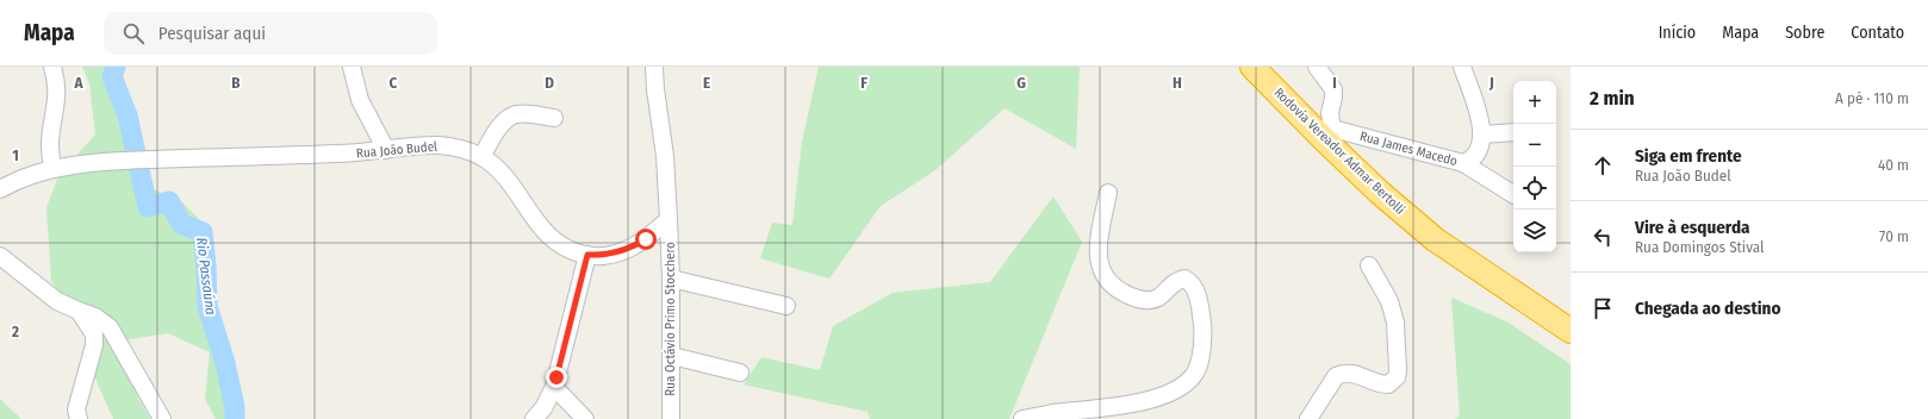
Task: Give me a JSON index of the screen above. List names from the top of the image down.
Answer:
{
  "streets": {
    "highway": ["Rodovia Vereador Admar Bertolli"],
    "street": ["Rua James Macedo", "Rua João Budel", "Rua Octávio Primo Stocchero"]
  },
  "crossings": [
    ["Rua James Macedo", "Rodovia Vereador Admar Bertolli"],
    ["Rua João Budel", "Rua Octávio Primo Stocchero"]
  ],
  "water": ["Rio Passaúna"],
  "page": {
    "header": "Mapa",
    "search": "Pesquisar aqui",
    "nav": [
      "Início",
      "Mapa",
      "Sobre",
      "Contato"
    ],
    "heading": ["2 min", "A pé · 110 m"],
    "map_buttons": ["+", "−"],
    "list": [
      ["Siga em frente", "Rua João Budel", "40 m"],
      ["Vire à esquerda", "Rua Domingos Stival", "70 m"],
      "Chegada ao destino"
    ]
  },
  "grid": {
    "columns": [
      "A",
      "B",
      "C",
      "D",
      "E",
      "F",
      "G",
      "H",
      "I",
      "J"
    ],
    "rows": ["1", "2"]
  }
}
